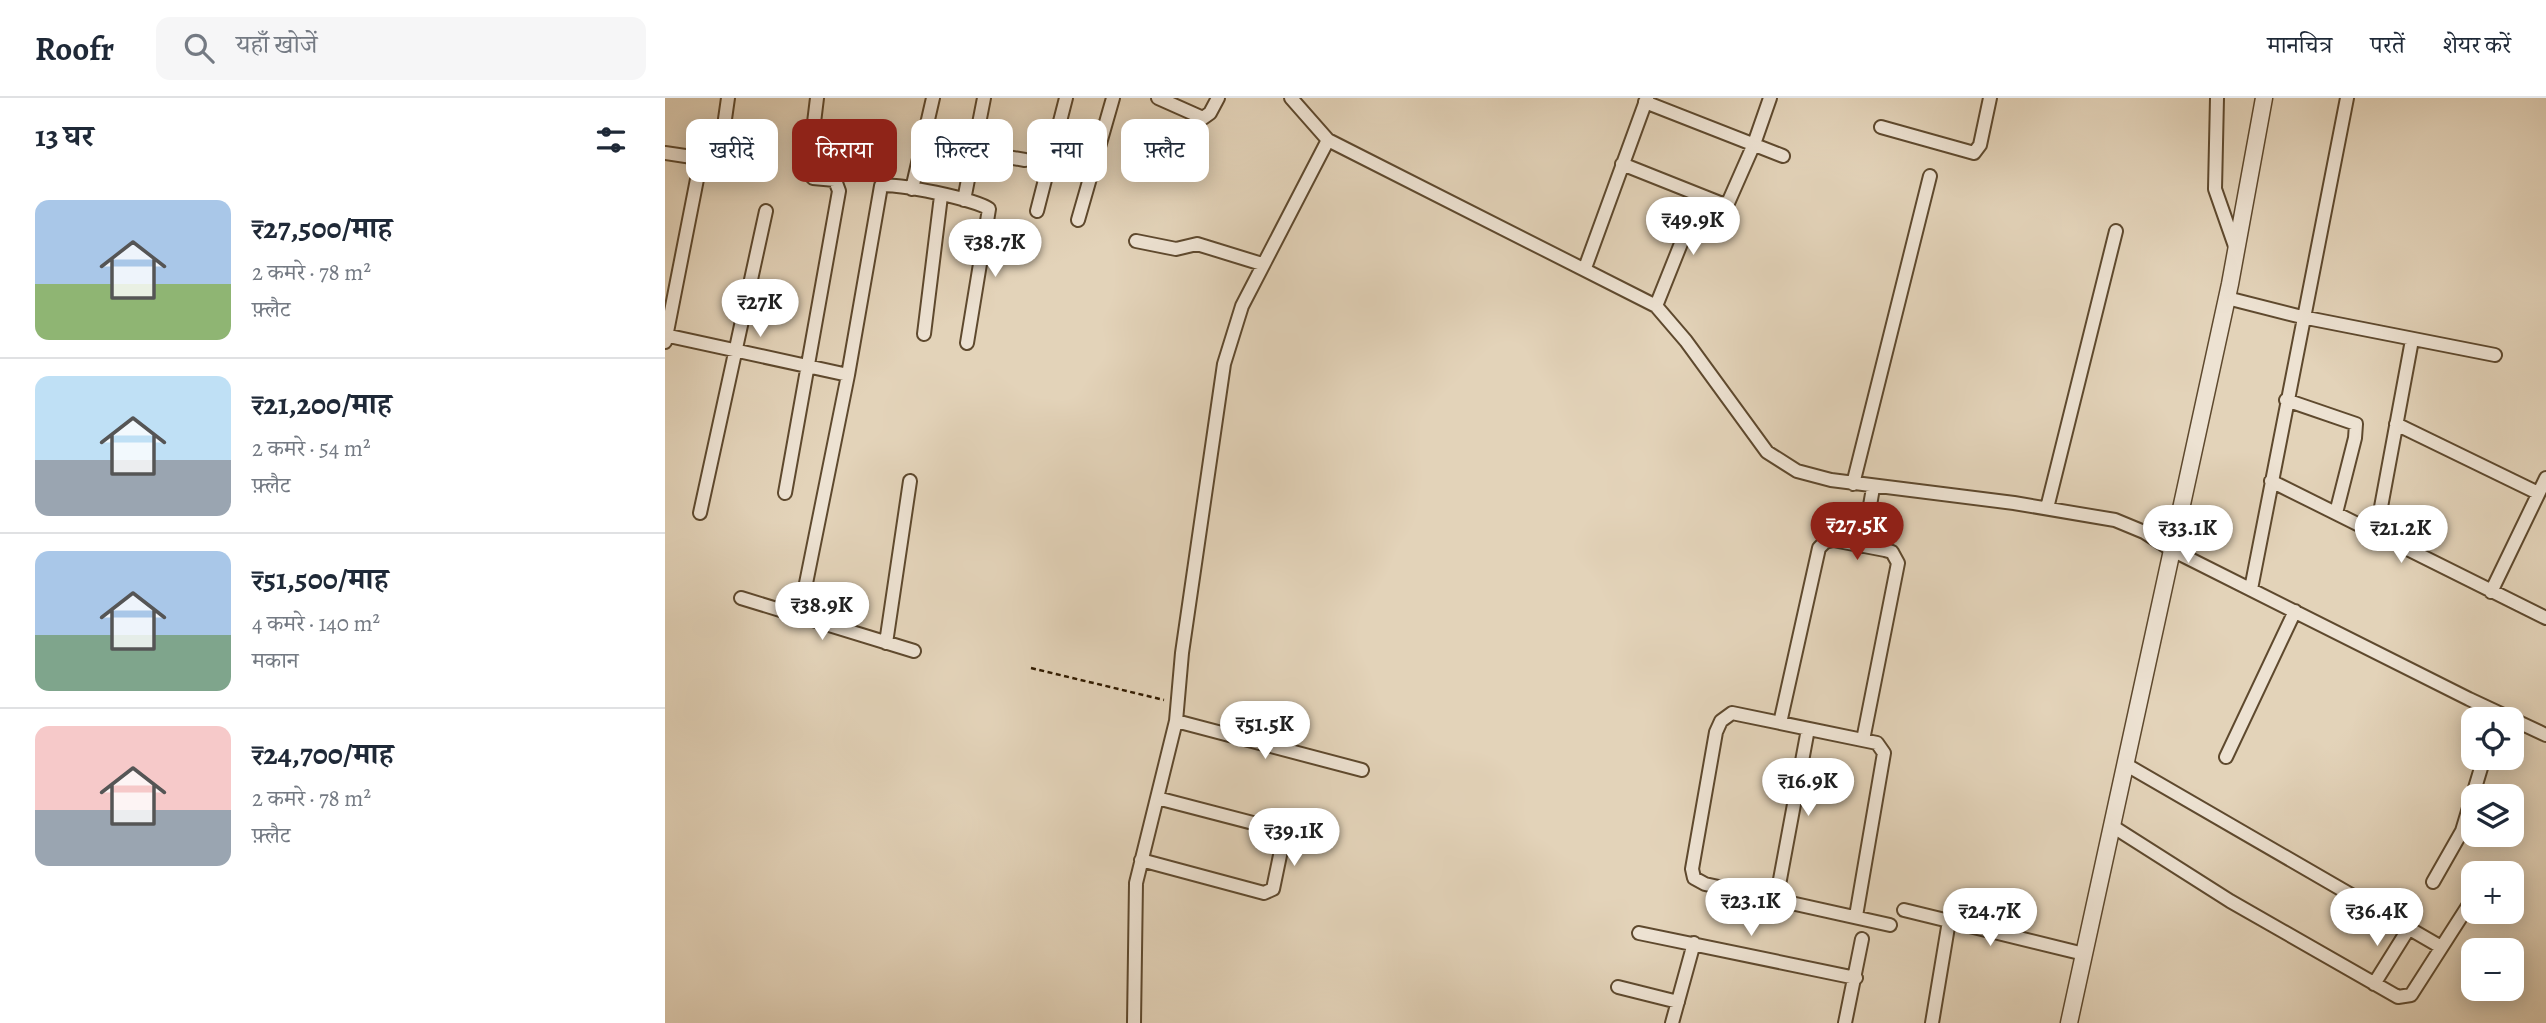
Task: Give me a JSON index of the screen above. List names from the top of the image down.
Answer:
{
  "page": {
    "header": "Roofr",
    "search": "यहाँ खोजें",
    "nav": ["मानचित्र", "परतें", "शेयर करें"],
    "heading": "13 घर",
    "chip": [
      "खरीदें",
      "किराया",
      "फ़िल्टर",
      "नया",
      "फ़्लैट"
    ],
    "list": [
      {
        "name": "₹27,500/माह",
        "note": "2 कमरे · 78 m² · फ़्लैट"
      },
      {
        "name": "₹21,200/माह",
        "note": "2 कमरे · 54 m² · फ़्लैट"
      },
      {
        "name": "₹51,500/माह",
        "note": "4 कमरे · 140 m² · मकान"
      },
      {
        "name": "₹24,700/माह",
        "note": "2 कमरे · 78 m² · फ़्लैट"
      }
    ],
    "price": [
      "₹49.9K",
      "₹38.7K",
      "₹27K",
      "₹27.5K",
      "₹33.1K",
      "₹21.2K",
      "₹38.9K",
      "₹51.5K",
      "₹16.9K",
      "₹39.1K",
      "₹23.1K",
      "₹24.7K",
      "₹36.4K"
    ],
    "map_buttons": ["+", "−"]
  }
}
